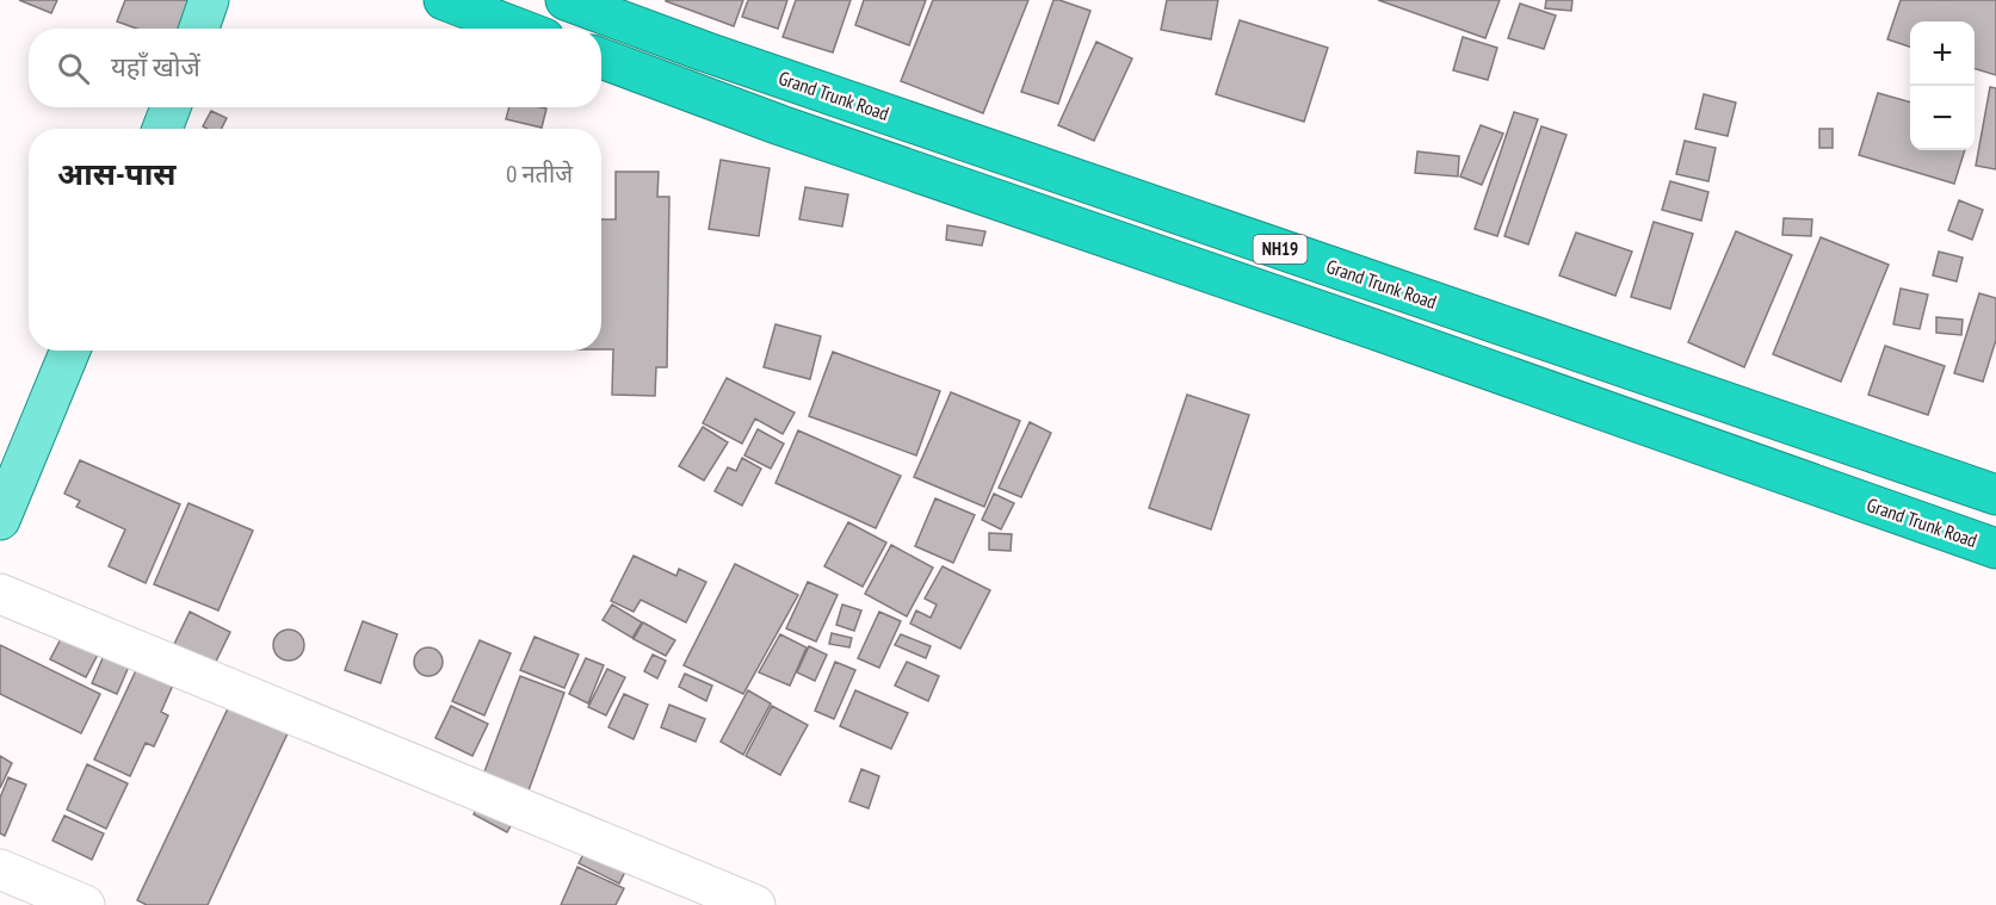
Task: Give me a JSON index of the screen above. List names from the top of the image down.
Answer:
{
  "streets": {
    "highway": ["Grand Trunk Road", "NH19"]
  },
  "page": {
    "map_buttons": ["+", "−"],
    "search": "यहाँ खोजें",
    "heading": ["आस-पास", "0 नतीजे"]
  }
}
